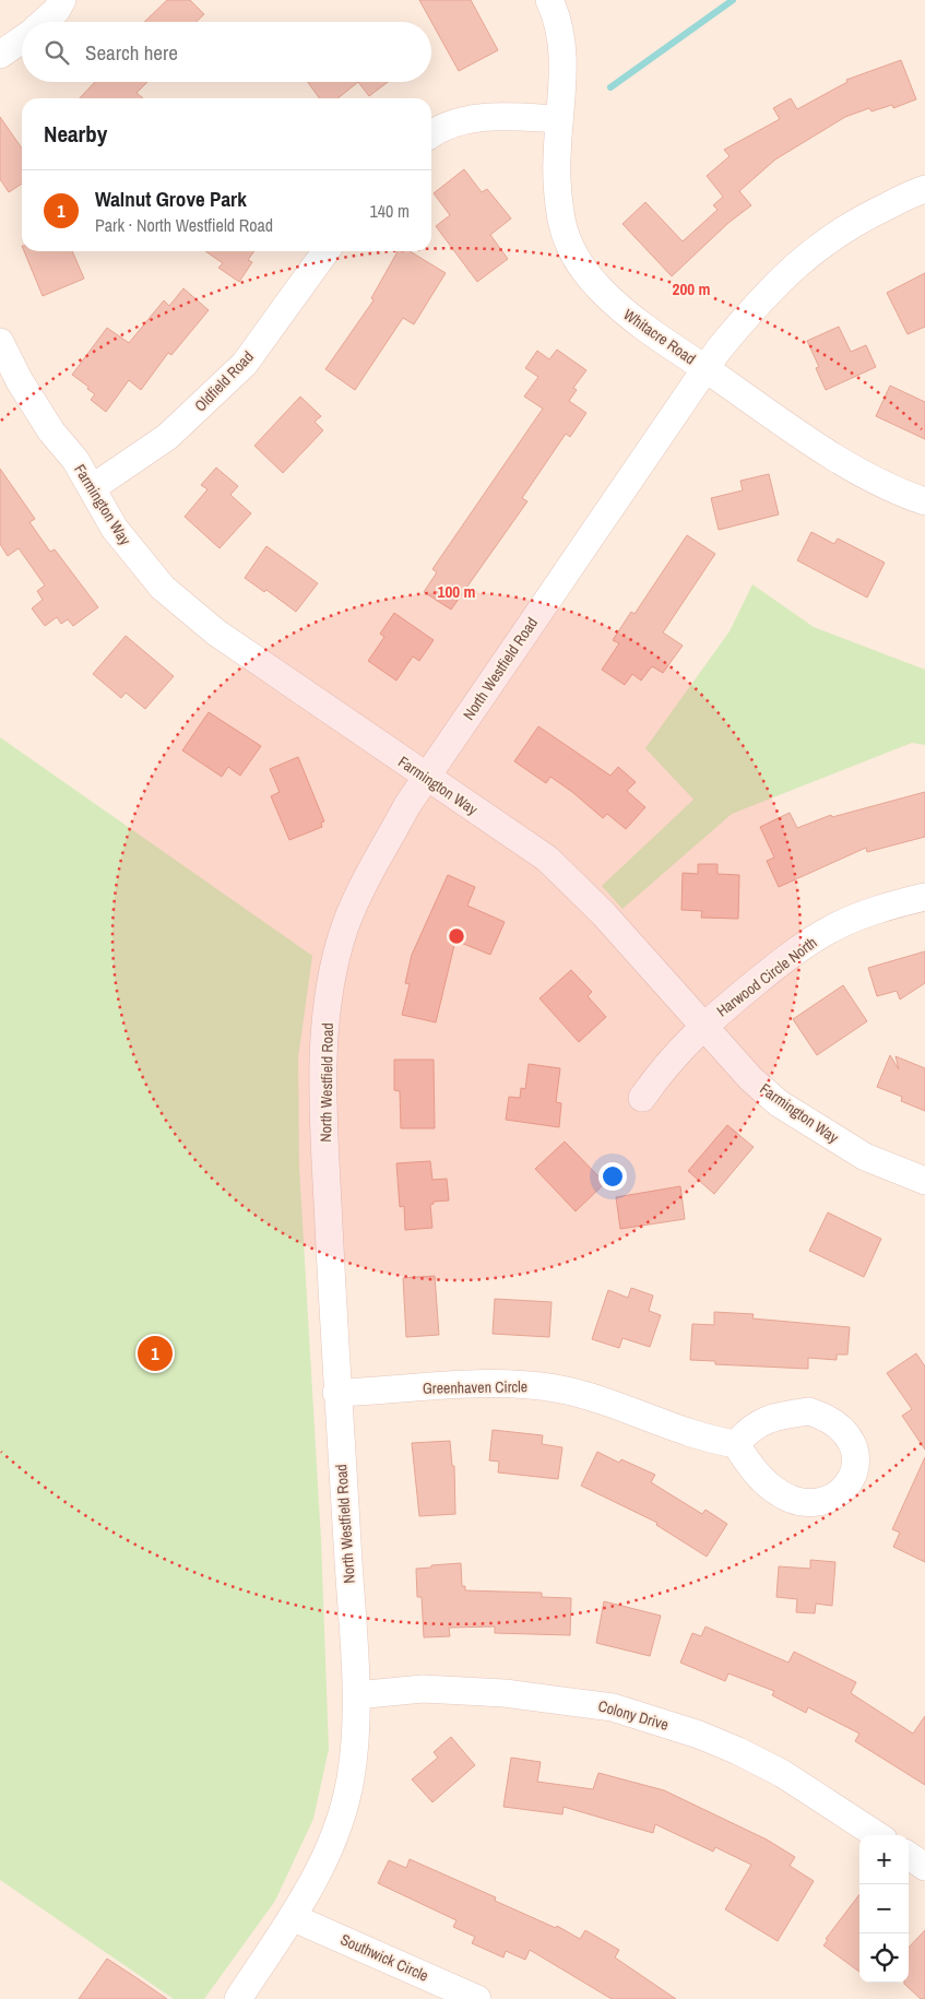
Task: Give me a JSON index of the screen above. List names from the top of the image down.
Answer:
{
  "streets": {
    "street": [
      "Whitacre Road",
      "Oldfield Road",
      "Farmington Way",
      "North Westfield Road",
      "Harwood Circle North",
      "Greenhaven Circle",
      "Colony Drive",
      "Southwick Circle"
    ]
  },
  "crossings": [
    ["Whitacre Road", "North Westfield Road"],
    ["Oldfield Road", "Farmington Way"],
    ["Farmington Way", "North Westfield Road"],
    ["Farmington Way", "Harwood Circle North"],
    ["North Westfield Road", "Greenhaven Circle"],
    ["North Westfield Road", "Colony Drive"],
    ["North Westfield Road", "Southwick Circle"]
  ],
  "page": {
    "search": "Search here",
    "heading": "Nearby",
    "list": [
      {
        "mark": "1",
        "name": "Walnut Grove Park",
        "note": "Park · North Westfield Road",
        "value": "140 m"
      }
    ],
    "pins": "1",
    "map_buttons": ["+", "−"]
  },
  "rings": ["200 m", "100 m"]
}
